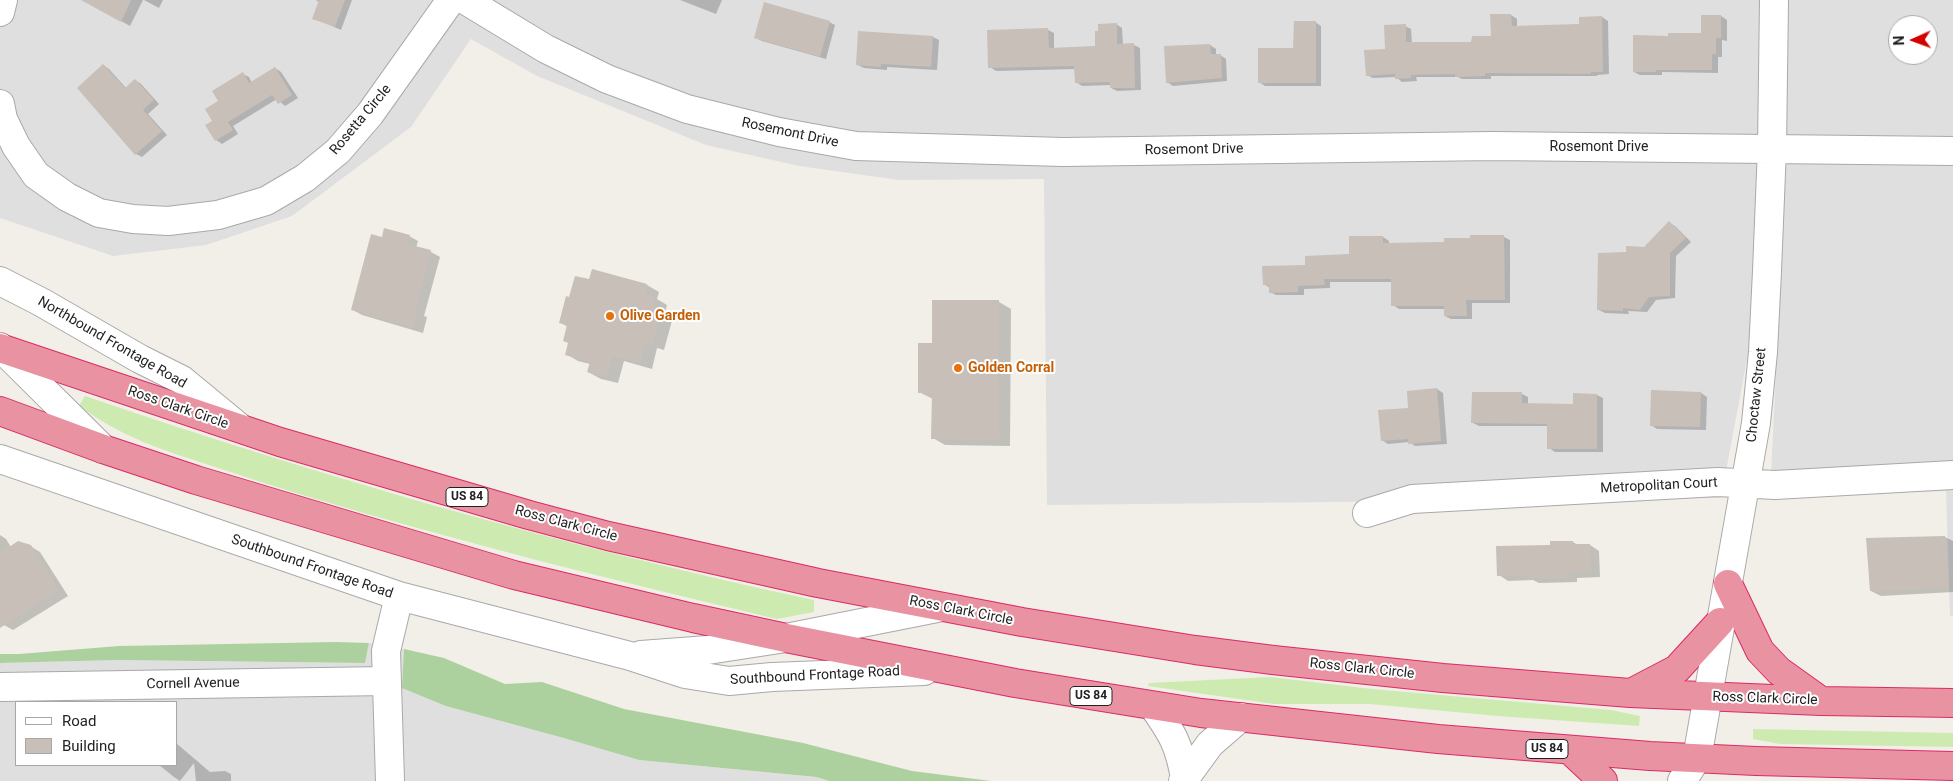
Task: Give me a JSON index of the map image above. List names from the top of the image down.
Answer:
{
  "streets": {
    "highway": ["Ross Clark Circle", "US 84"],
    "street": [
      "Rosetta Circle",
      "Rosemont Drive",
      "Northbound Frontage Road",
      "Choctaw Street",
      "Metropolitan Court",
      "Southbound Frontage Road",
      "Cornell Avenue"
    ]
  },
  "crossings": [
    ["Rosemont Drive", "Choctaw Street"],
    ["Northbound Frontage Road", "Ross Clark Circle"],
    ["Choctaw Street", "Ross Clark Circle"],
    ["Choctaw Street", "Metropolitan Court"],
    ["Choctaw Street", "US 84"],
    ["Ross Clark Circle", "Southbound Frontage Road"],
    ["US 84", "Southbound Frontage Road"]
  ],
  "places": ["Olive Garden", "Golden Corral"],
  "legend": ["Road", "Building"],
  "north": "left"
}
